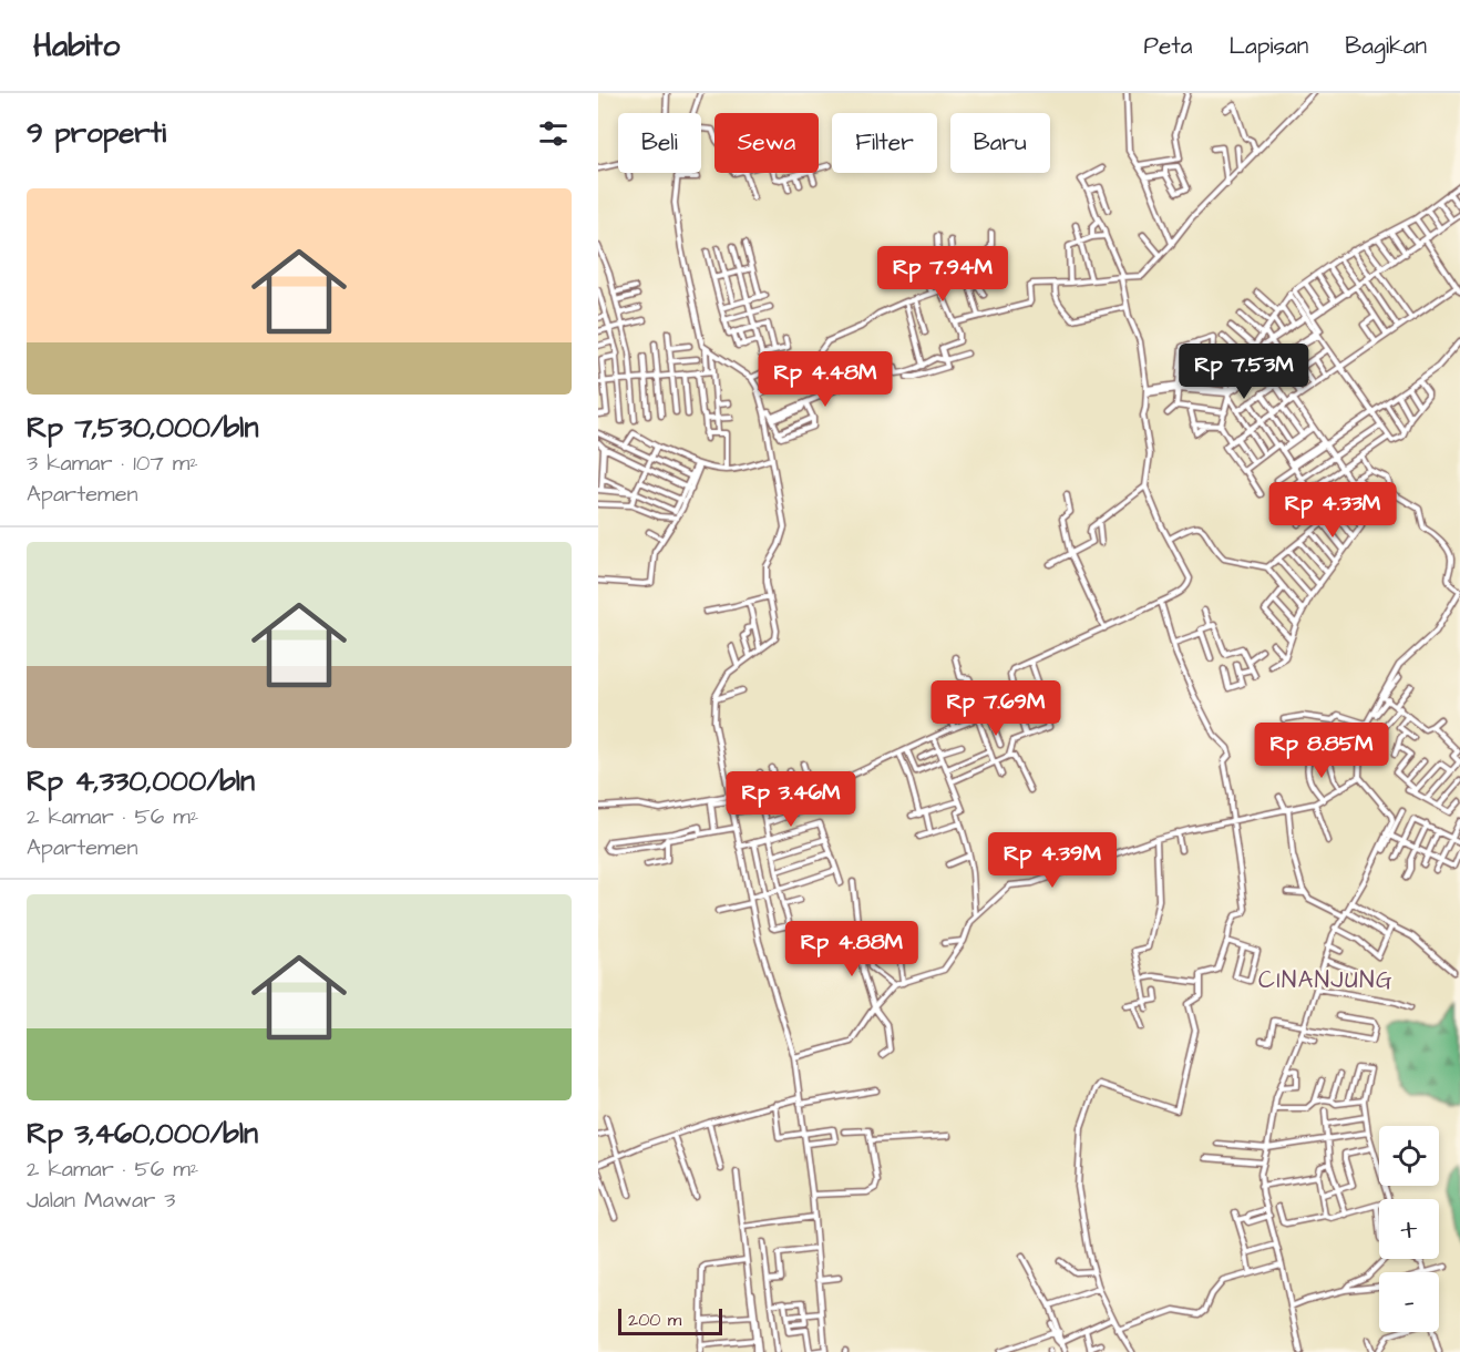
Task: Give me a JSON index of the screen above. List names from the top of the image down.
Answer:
{
  "districts": ["CINANJUNG"],
  "scale_bar": "200 m",
  "page": {
    "header": "Habito",
    "nav": ["Peta", "Lapisan", "Bagikan"],
    "heading": "9 properti",
    "chip": [
      "Beli",
      "Sewa",
      "Filter",
      "Baru"
    ],
    "list": [
      {
        "name": "Rp 7,530,000/bln",
        "note": "3 kamar · 107 m² · Apartemen"
      },
      {
        "name": "Rp 4,330,000/bln",
        "note": "2 kamar · 56 m² · Apartemen"
      },
      {
        "name": "Rp 3,460,000/bln",
        "note": "2 kamar · 56 m² · Jalan Mawar 3"
      }
    ],
    "price": [
      "Rp 7.94M",
      "Rp 7.53M",
      "Rp 4.48M",
      "Rp 4.33M",
      "Rp 7.69M",
      "Rp 8.85M",
      "Rp 3.46M",
      "Rp 4.39M",
      "Rp 4.88M"
    ],
    "map_buttons": ["+", "−"],
    "scale": "200 m"
  }
}
